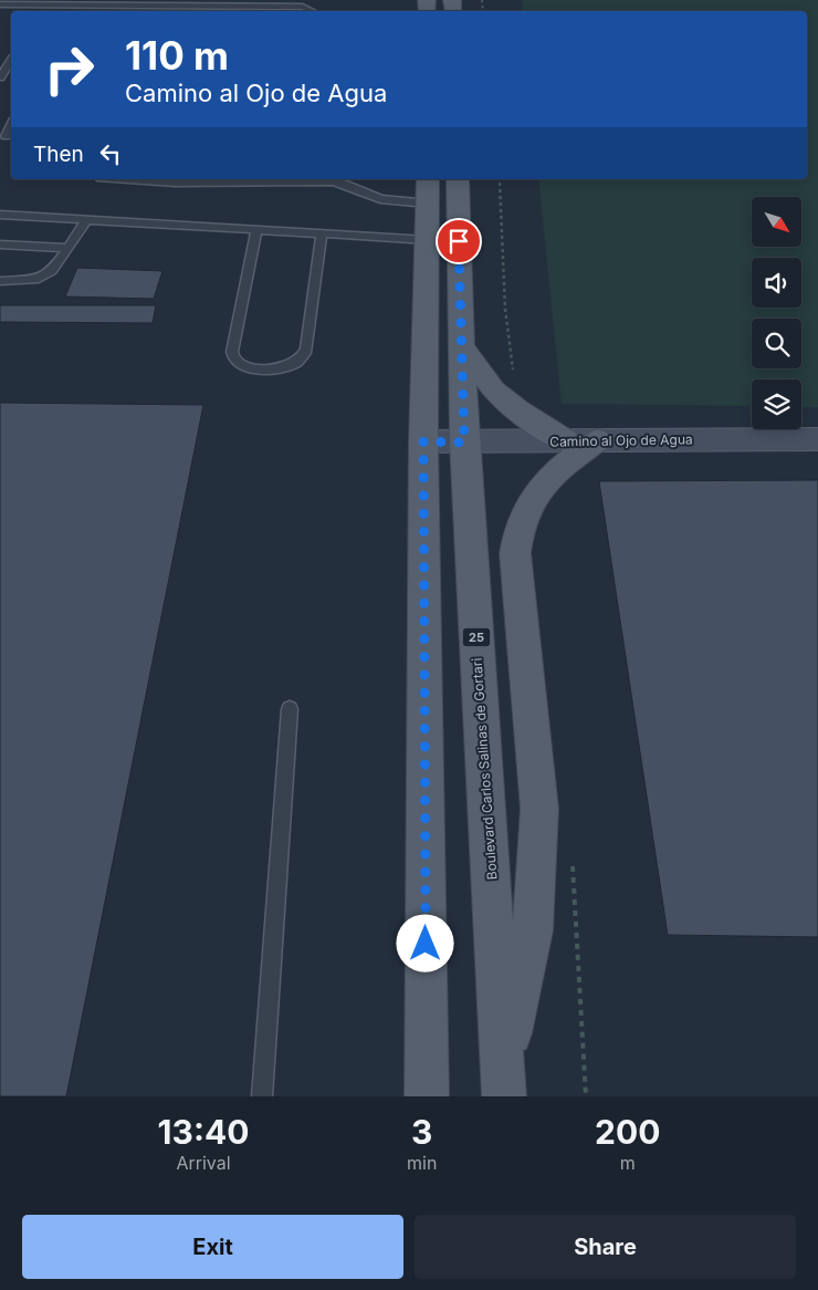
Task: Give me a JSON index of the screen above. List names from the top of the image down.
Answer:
{
  "streets": {
    "main road": ["25", "Boulevard Carlos Salinas de Gortari"],
    "street": ["Camino al Ojo de Agua"]
  },
  "crossings": [
    ["Camino al Ojo de Agua", "Boulevard Carlos Salinas de Gortari"]
  ],
  "north": "bottom right",
  "page": {
    "turn": ["110 m", "Camino al Ojo de Agua"],
    "then": "Then",
    "eta": [
      "13:40",
      "Arrival",
      "3",
      "min",
      "200",
      "m"
    ],
    "buttons": ["Exit", "Share"]
  }
}
